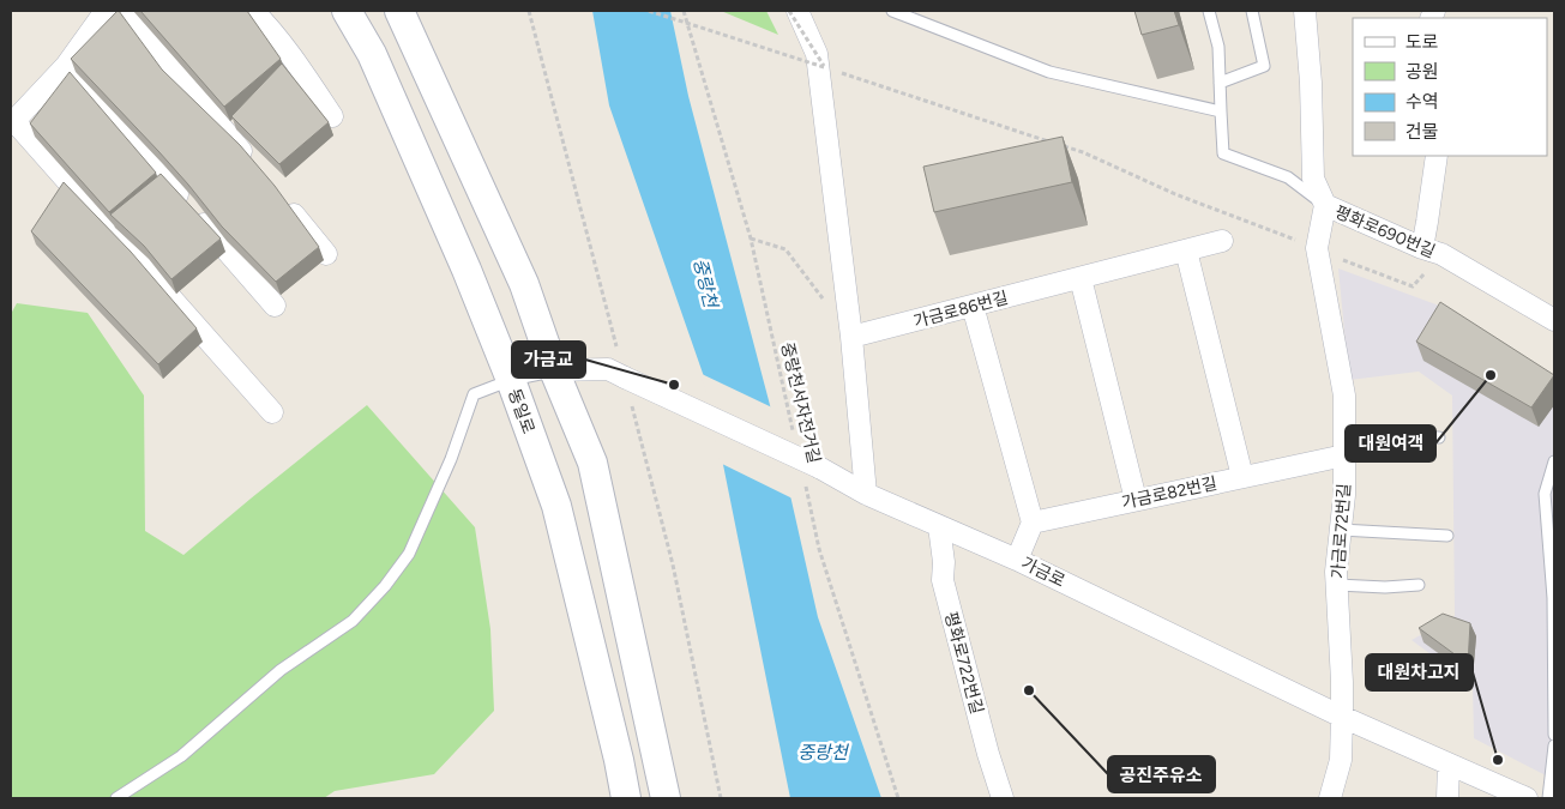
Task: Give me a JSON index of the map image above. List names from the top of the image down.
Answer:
{
  "streets": {
    "street": [
      "평화로690번길",
      "가금로86번길",
      "동일로",
      "가금로82번길",
      "가금로72번길",
      "가금로",
      "평화로722번길"
    ],
    "path": ["중랑천서자전거길"]
  },
  "crossings": [
    ["평화로690번길", "가금로72번길"],
    ["중랑천서자전거길", "가금로"],
    ["가금로82번길", "가금로72번길"],
    ["가금로72번길", "가금로"],
    ["가금로", "평화로722번길"]
  ],
  "water": ["중랑천"],
  "places": [
    "대원여객",
    "가금교",
    "공진주유소",
    "대원차고지"
  ],
  "legend": [
    "도로",
    "공원",
    "수역",
    "건물"
  ]
}
